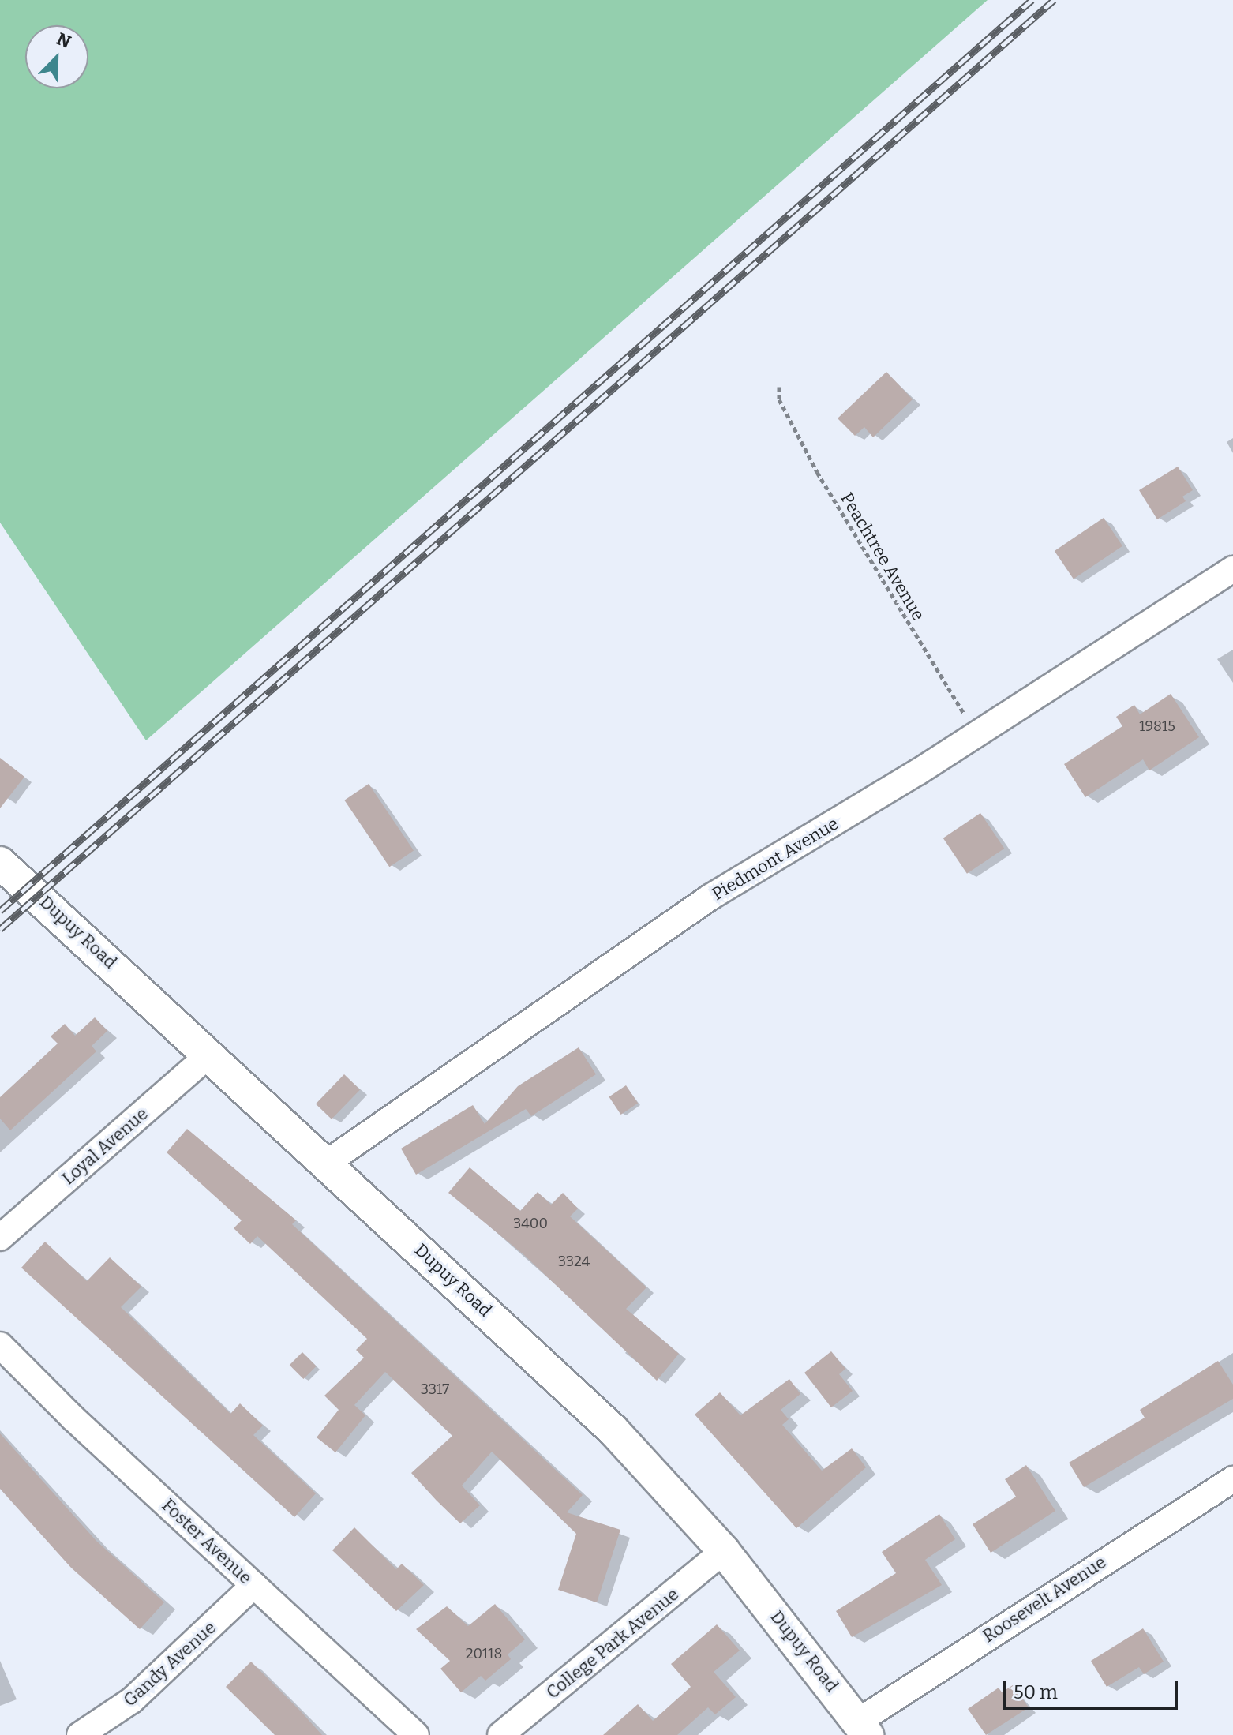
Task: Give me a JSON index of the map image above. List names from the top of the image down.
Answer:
{
  "streets": {
    "street": [
      "Piedmont Avenue",
      "Dupuy Road",
      "Loyal Avenue",
      "Foster Avenue",
      "Roosevelt Avenue",
      "College Park Avenue",
      "Gandy Avenue"
    ],
    "path": ["Peachtree Avenue"]
  },
  "crossings": [
    ["Peachtree Avenue", "Piedmont Avenue"],
    ["Piedmont Avenue", "Dupuy Road"],
    ["Dupuy Road", "Loyal Avenue"],
    ["Dupuy Road", "Roosevelt Avenue"],
    ["Dupuy Road", "College Park Avenue"],
    ["Foster Avenue", "Gandy Avenue"]
  ],
  "house_numbers": [
    "19815",
    "3400",
    "3324",
    "3317",
    "20118"
  ],
  "scale_bar": "50 m",
  "north": "top right"
}
